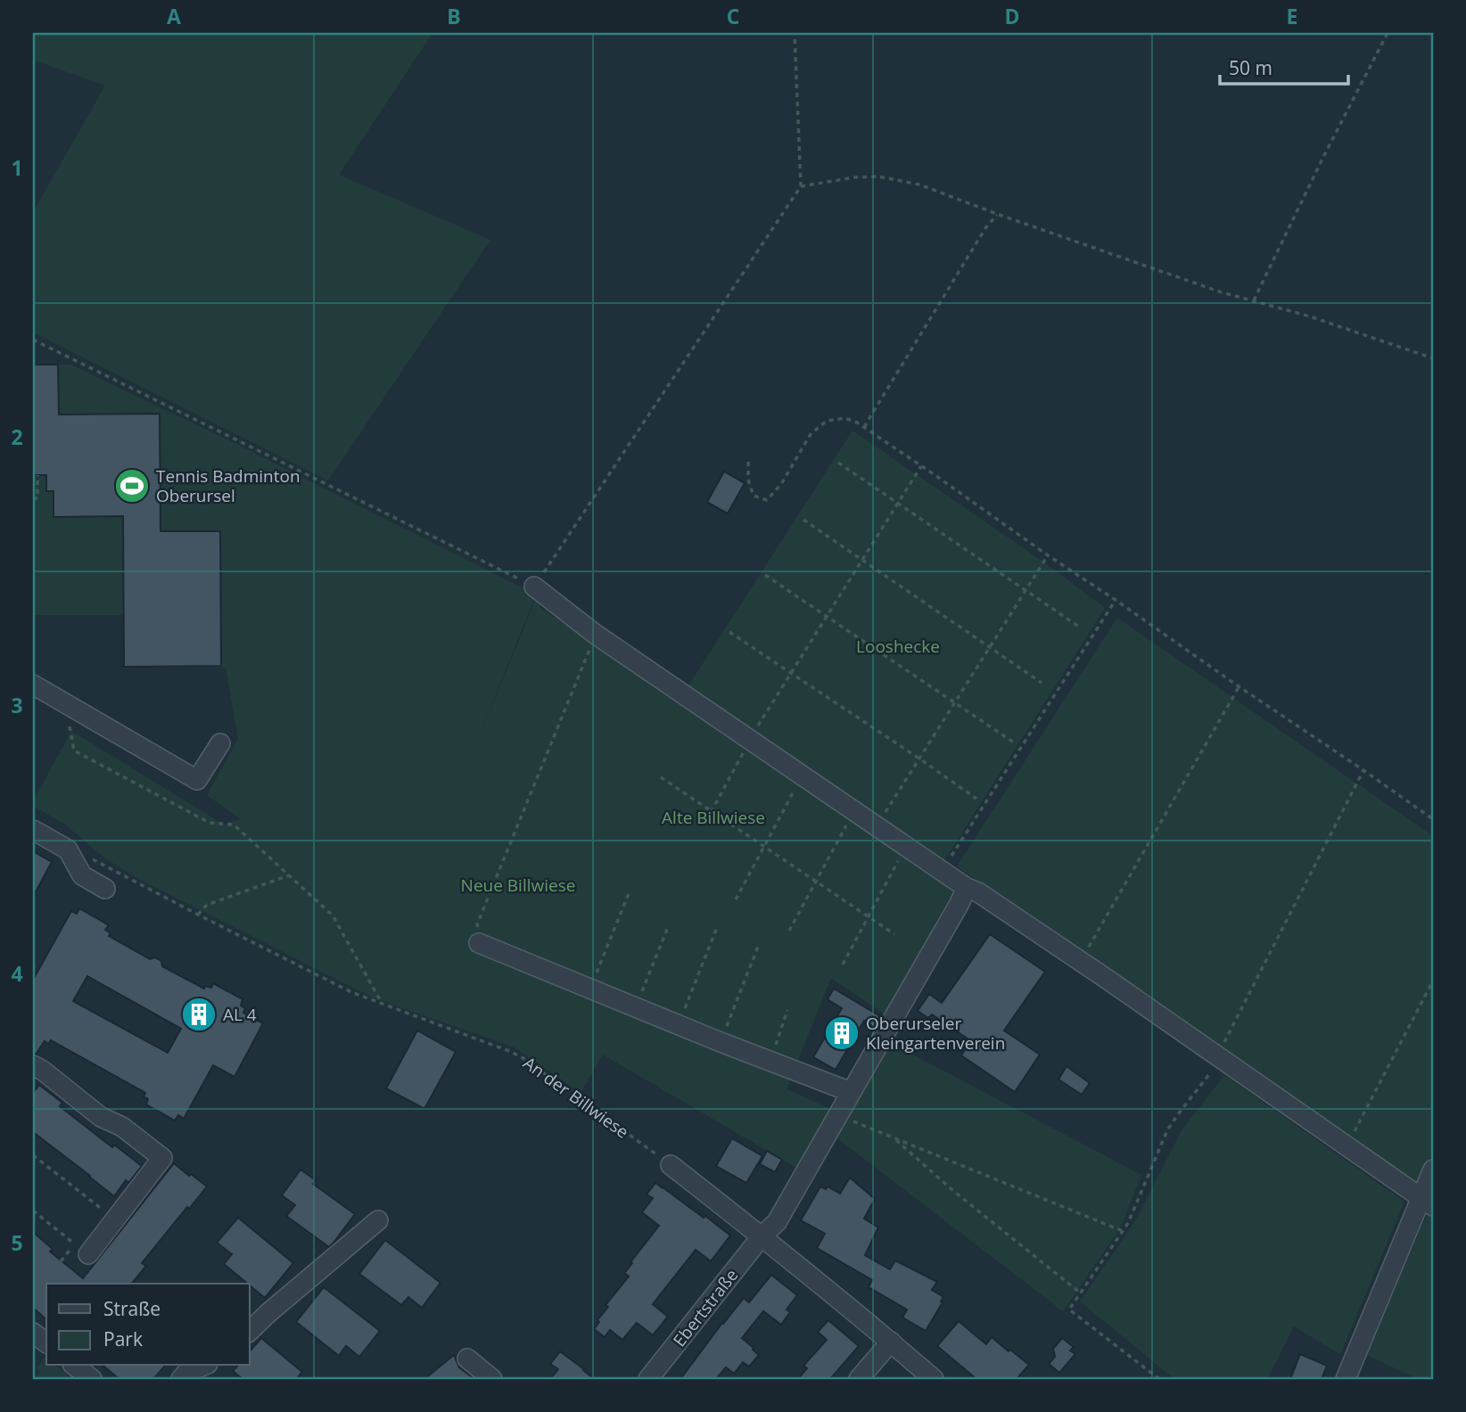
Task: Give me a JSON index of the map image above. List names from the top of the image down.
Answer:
{
  "streets": {
    "street": ["Ebertstraße"],
    "path": ["An der Billwiese"]
  },
  "parks": ["Looshecke", "Alte Billwiese", "Neue Billwiese"],
  "places": {
    "sports": ["Tennis Badminton Oberursel"],
    "building": ["AL 4", "Oberurseler Kleingartenverein"]
  },
  "legend": ["Straße", "Park"],
  "scale_bar": "50 m",
  "grid": {
    "columns": [
      "A",
      "B",
      "C",
      "D",
      "E"
    ],
    "rows": [
      "1",
      "2",
      "3",
      "4",
      "5"
    ]
  }
}
